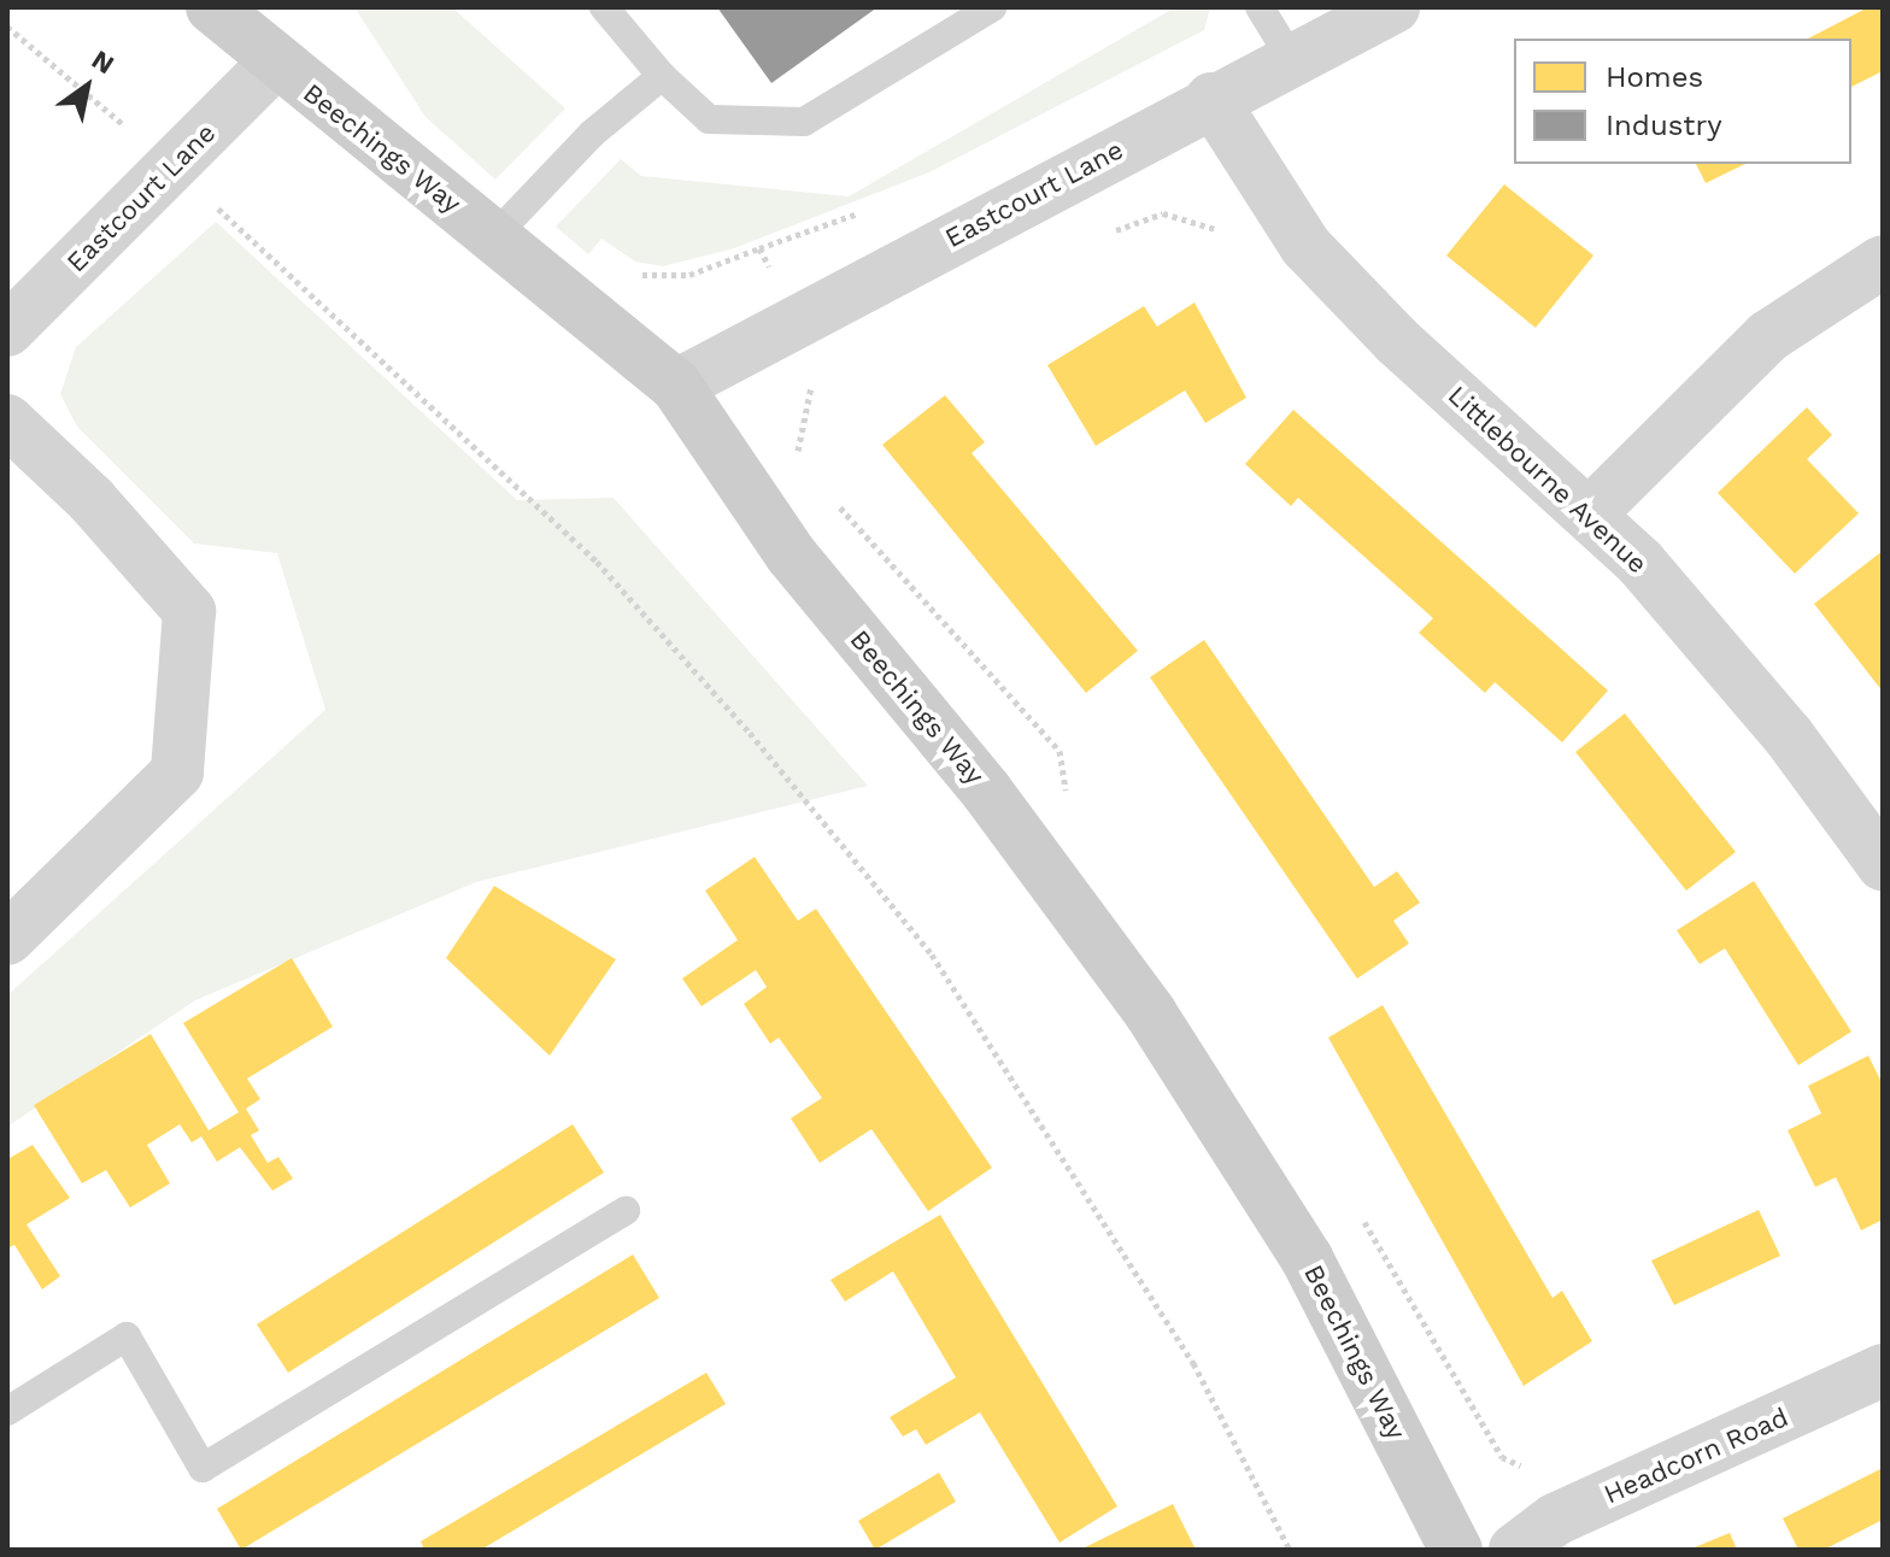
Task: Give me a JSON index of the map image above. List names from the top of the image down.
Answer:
{
  "streets": {
    "street": [
      "Beechings Way",
      "Eastcourt Lane",
      "Littlebourne Avenue",
      "Headcorn Road"
    ]
  },
  "crossings": [
    ["Beechings Way", "Eastcourt Lane"],
    ["Eastcourt Lane", "Littlebourne Avenue"]
  ],
  "legend": ["Homes", "Industry"],
  "north": "top right"
}
